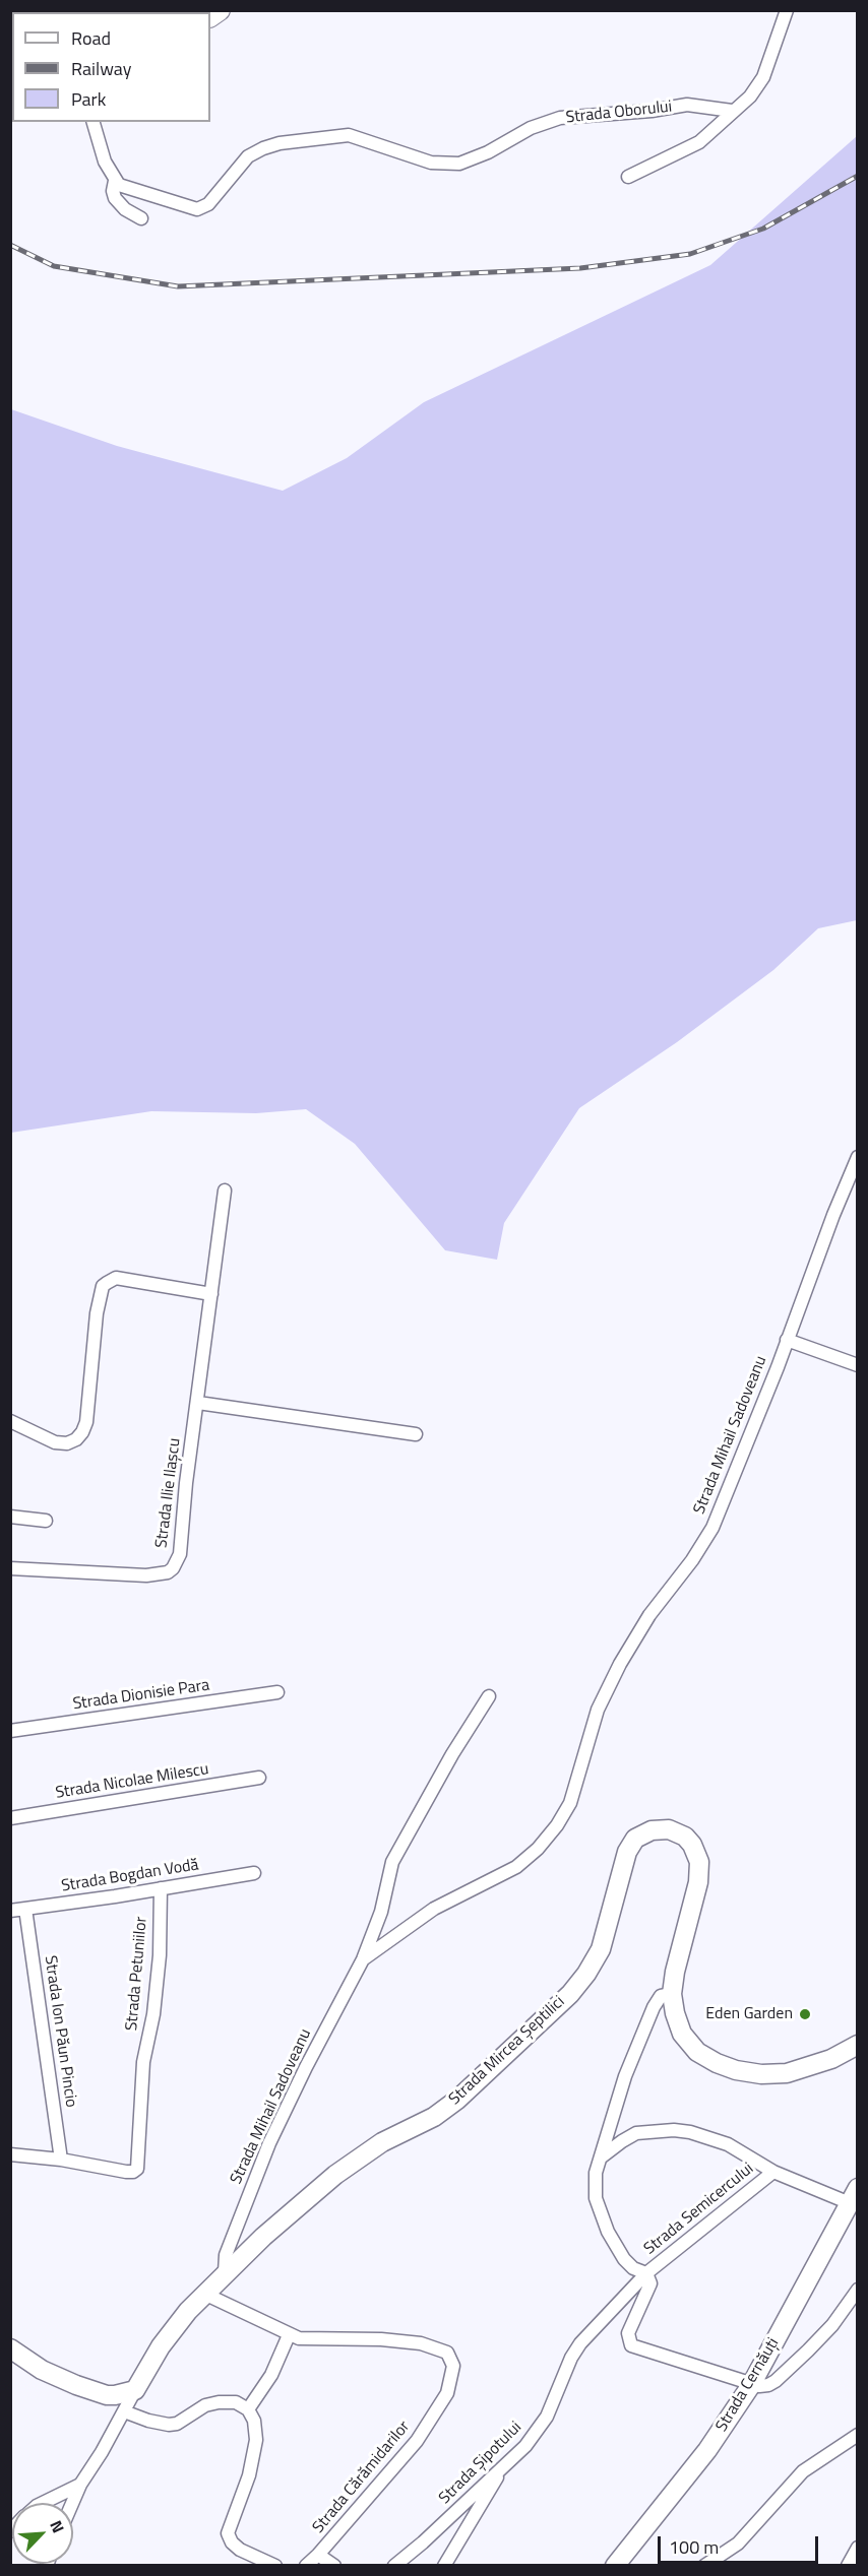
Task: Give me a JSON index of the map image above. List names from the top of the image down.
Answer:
{
  "streets": {
    "street": [
      "Strada Oborului",
      "Strada Mihail Sadoveanu",
      "Strada Ilie Ilașcu",
      "Strada Dionisie Para",
      "Strada Nicolae Milescu",
      "Strada Bogdan Vodă",
      "Strada Petuniilor",
      "Strada Ion Păun Pincio",
      "Strada Mircea Șeptilici",
      "Strada Semicercului",
      "Strada Cernăuți",
      "Strada Șipotului",
      "Strada Cărămidarilor"
    ]
  },
  "crossings": [
    ["Strada Mihail Sadoveanu", "Strada Mircea Șeptilici"],
    ["Strada Bogdan Vodă", "Strada Petuniilor"],
    ["Strada Bogdan Vodă", "Strada Ion Păun Pincio"],
    ["Strada Petuniilor", "Strada Ion Păun Pincio"],
    ["Strada Mircea Șeptilici", "Strada Cărămidarilor"],
    ["Strada Semicercului", "Strada Cernăuți"],
    ["Strada Semicercului", "Strada Șipotului"]
  ],
  "places": ["Eden Garden"],
  "legend": ["Road", "Railway", "Park"],
  "scale_bar": "100 m",
  "north": "top right"
}
